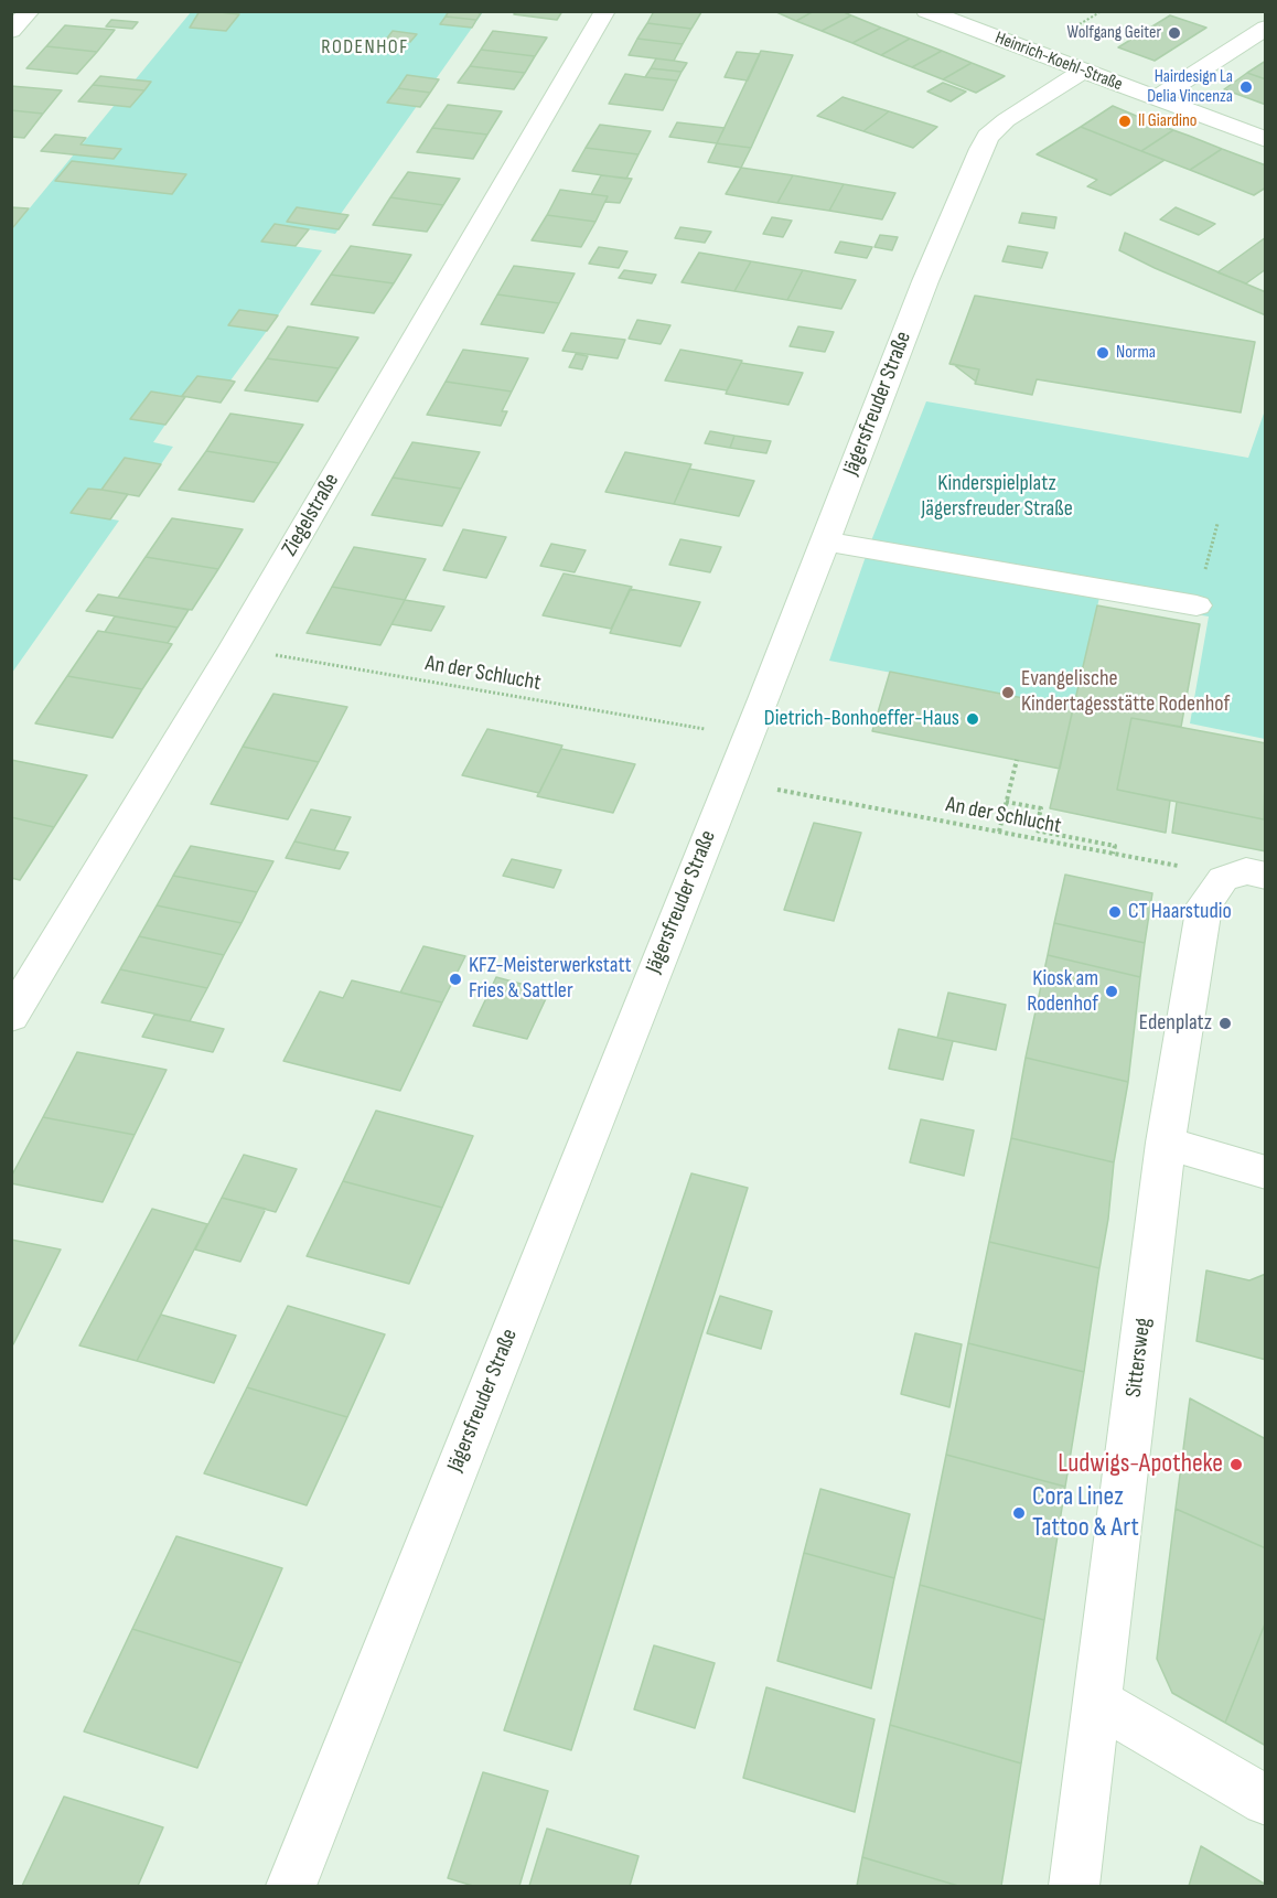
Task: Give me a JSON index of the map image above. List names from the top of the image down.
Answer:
{
  "streets": {
    "street": [
      "Heinrich-Koehl-Straße",
      "Jägersfreuder Straße",
      "Ziegelstraße",
      "Sittersweg"
    ],
    "path": ["An der Schlucht"]
  },
  "crossings": [
    ["Heinrich-Koehl-Straße", "Jägersfreuder Straße"],
    ["An der Schlucht", "Sittersweg"]
  ],
  "districts": ["RODENHOF"],
  "parks": ["Kinderspielplatz Jägersfreuder Straße"],
  "places": [
    "Wolfgang Geiter",
    "Hairdesign La Delia Vincenza",
    "Il Giardino",
    "Norma",
    "Evangelische Kindertagesstätte Rodenhof",
    "Dietrich-Bonhoeffer-Haus",
    "CT Haarstudio",
    "KFZ-Meisterwerkstatt Fries & Sattler",
    "Kiosk am Rodenhof",
    "Edenplatz",
    "Ludwigs-Apotheke",
    "Cora Linez Tattoo & Art"
  ]
}
